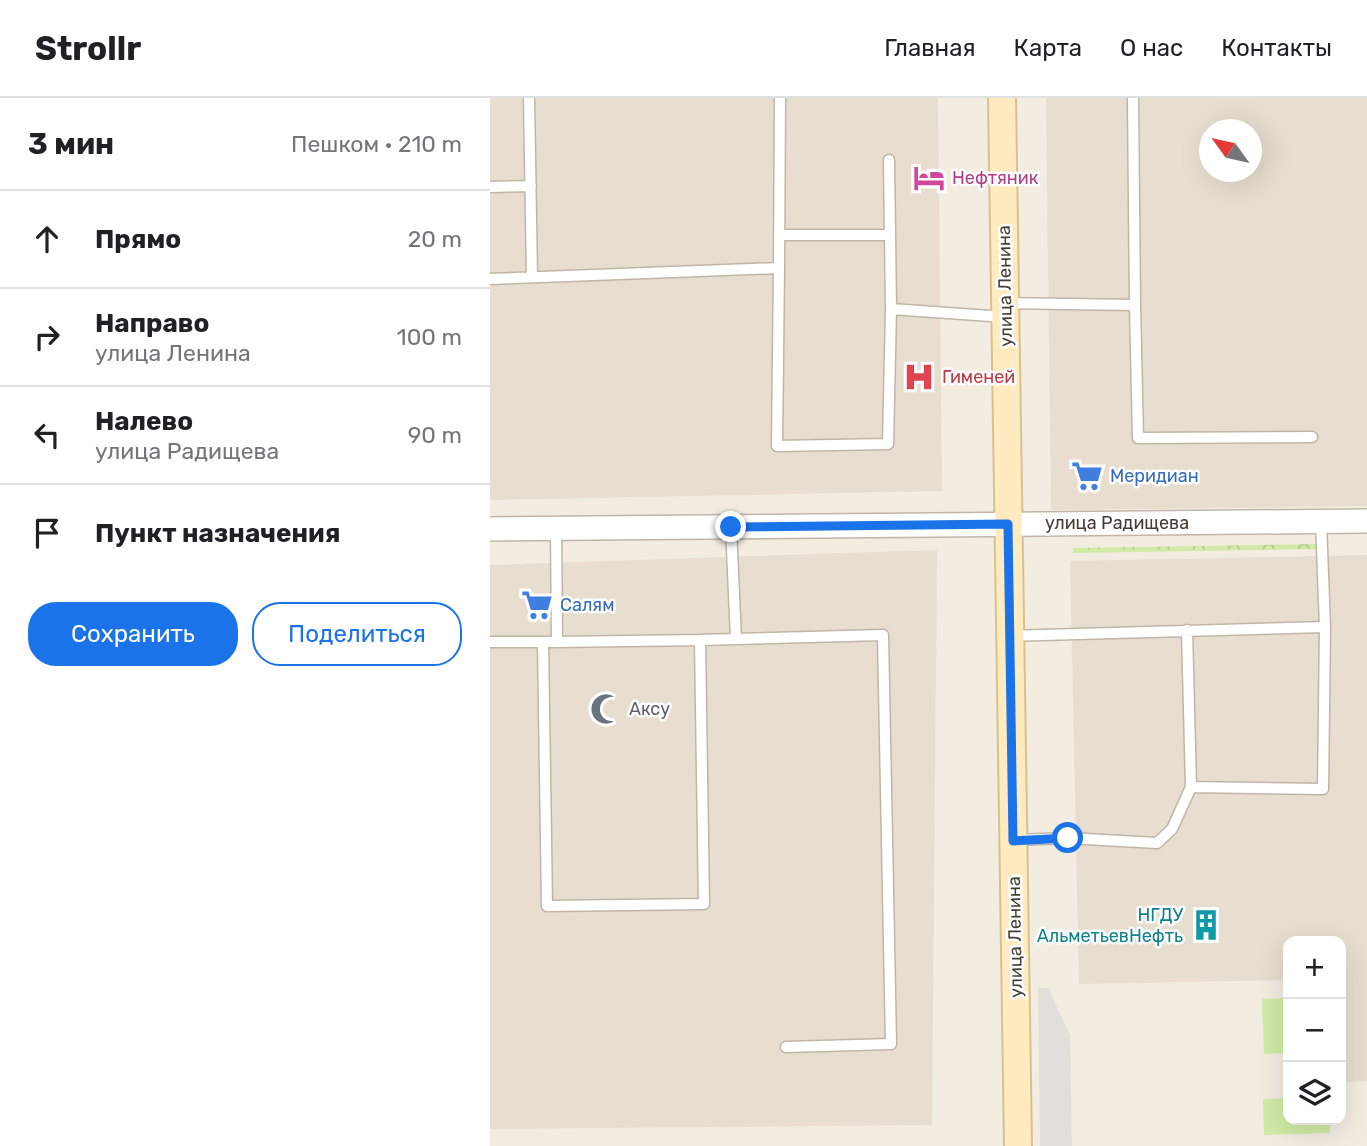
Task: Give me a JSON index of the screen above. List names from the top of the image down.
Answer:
{
  "streets": {
    "main road": ["улица Ленина"],
    "street": ["улица Радищева"]
  },
  "crossings": [
    ["улица Ленина", "улица Радищева"]
  ],
  "places": {
    "hotel": ["Нефтяник"],
    "hospital": ["Гименей"],
    "supermarket": ["Меридиан", "Салям"],
    "mosque": ["Аксу"],
    "building": ["НГДУ АльметьевНефть"]
  },
  "north": "top left",
  "page": {
    "header": "Strollr",
    "nav": [
      "Главная",
      "Карта",
      "О нас",
      "Контакты"
    ],
    "heading": ["3 мин", "Пешком · 210 m"],
    "list": [
      ["Прямо", "20 m"],
      ["Направо", "улица Ленина", "100 m"],
      ["Налево", "улица Радищева", "90 m"],
      "Пункт назначения"
    ],
    "buttons": ["Сохранить", "Поделиться"],
    "map_buttons": ["+", "−"]
  }
}
